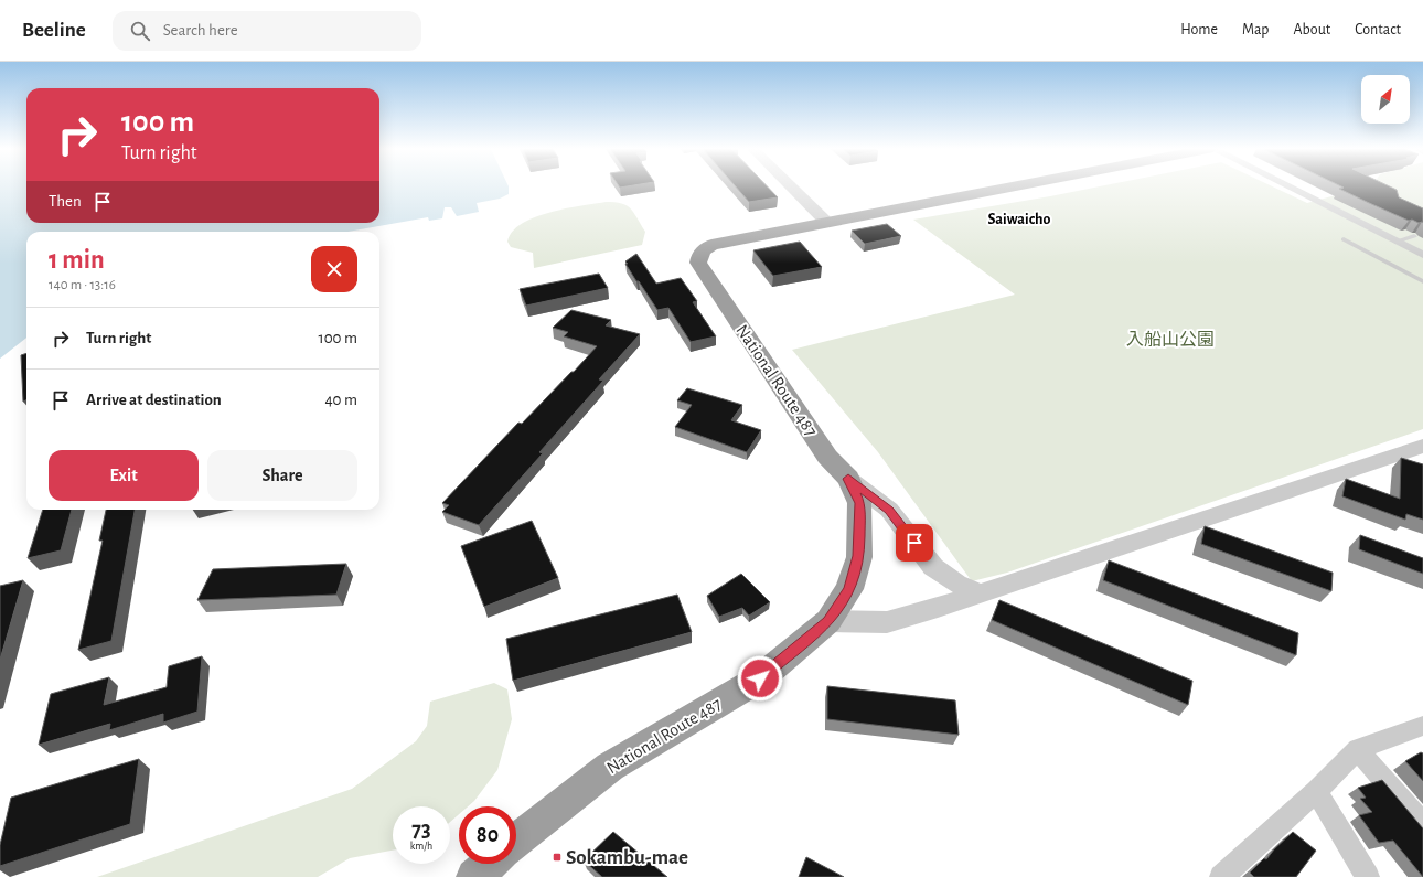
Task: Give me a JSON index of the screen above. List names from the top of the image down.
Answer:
{
  "streets": {
    "highway": ["National Route 487"]
  },
  "districts": ["Saiwaicho"],
  "parks": ["入船山公園"],
  "places": {
    "transit": ["Sokambu-mae"]
  },
  "north": "top right",
  "page": {
    "header": "Beeline",
    "search": "Search here",
    "nav": [
      "Home",
      "Map",
      "About",
      "Contact"
    ],
    "turn": ["100 m", "Turn right"],
    "then": "Then",
    "heading": ["1 min", "140 m · 13:16"],
    "list": [
      {
        "name": "Turn right",
        "value": "100 m"
      },
      {
        "name": "Arrive at destination",
        "value": "40 m"
      }
    ],
    "buttons": ["Exit", "Share"],
    "speed": "73 km/h",
    "limit": "80"
  }
}
